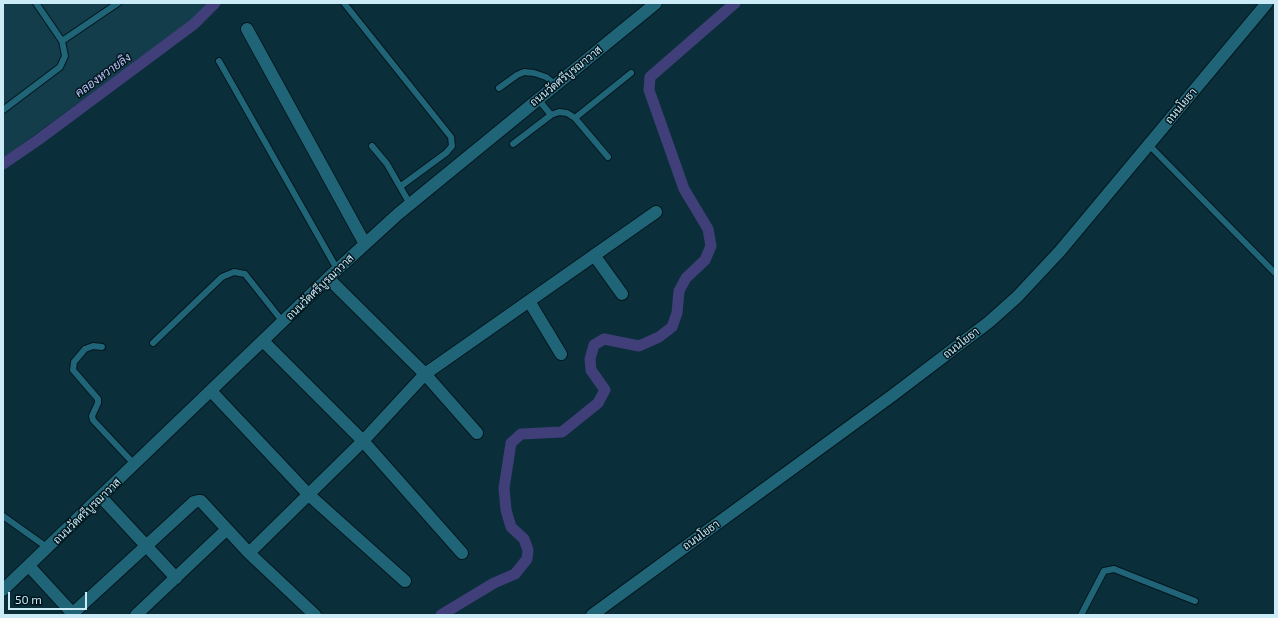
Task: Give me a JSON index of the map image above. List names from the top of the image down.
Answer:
{
  "streets": {
    "street": ["ถนนวัดศรีบูรณาวาส", "ถนนโยธา"]
  },
  "water": ["คลองหวายลิง"],
  "scale_bar": "50 m"
}
